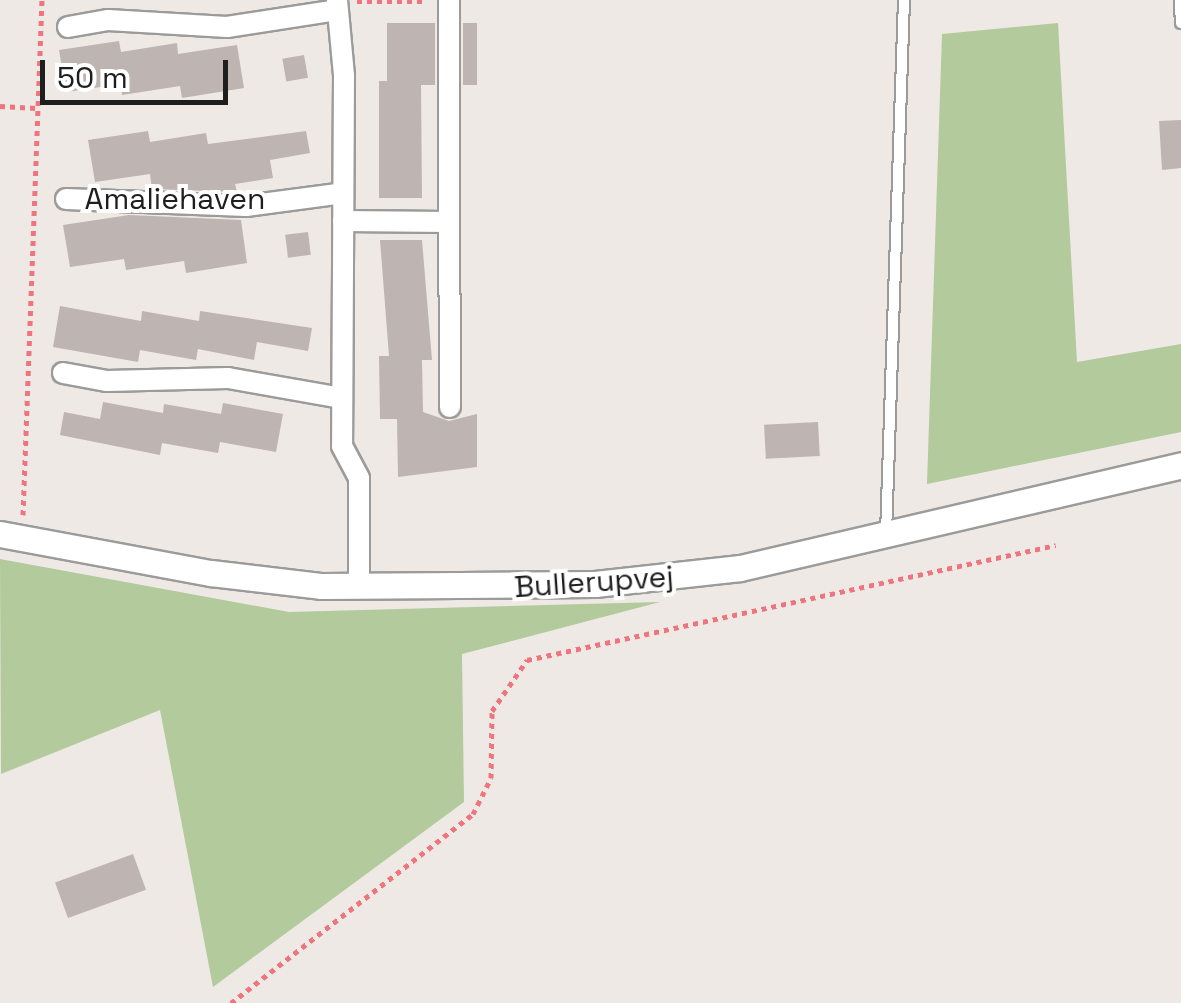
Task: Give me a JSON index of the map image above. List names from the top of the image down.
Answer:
{
  "streets": {
    "street": ["Amaliehaven", "Bullerupvej"]
  },
  "scale_bar": "50 m"
}
